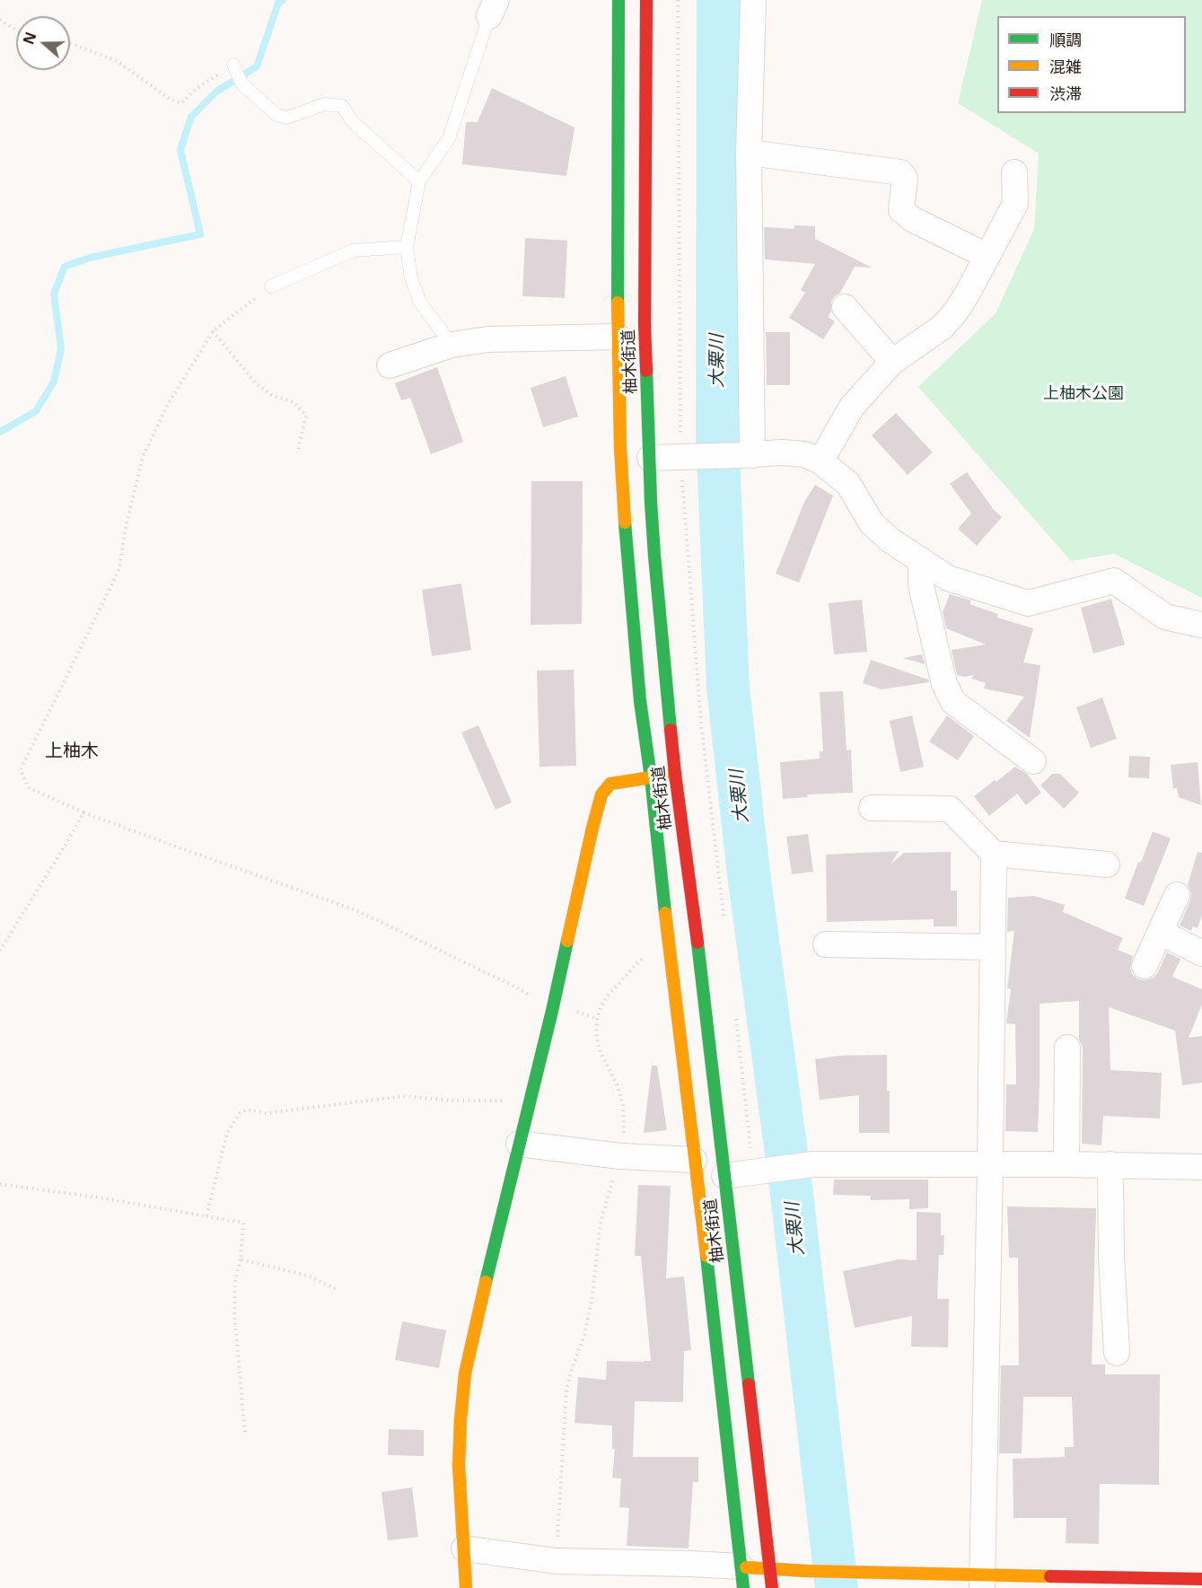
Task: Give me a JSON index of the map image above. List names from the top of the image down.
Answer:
{
  "streets": {
    "main road": ["柚木街道"]
  },
  "districts": ["上柚木"],
  "water": ["大栗川"],
  "parks": ["上柚木公園"],
  "legend": ["順調", "混雑", "渋滞"],
  "north": "left"
}
